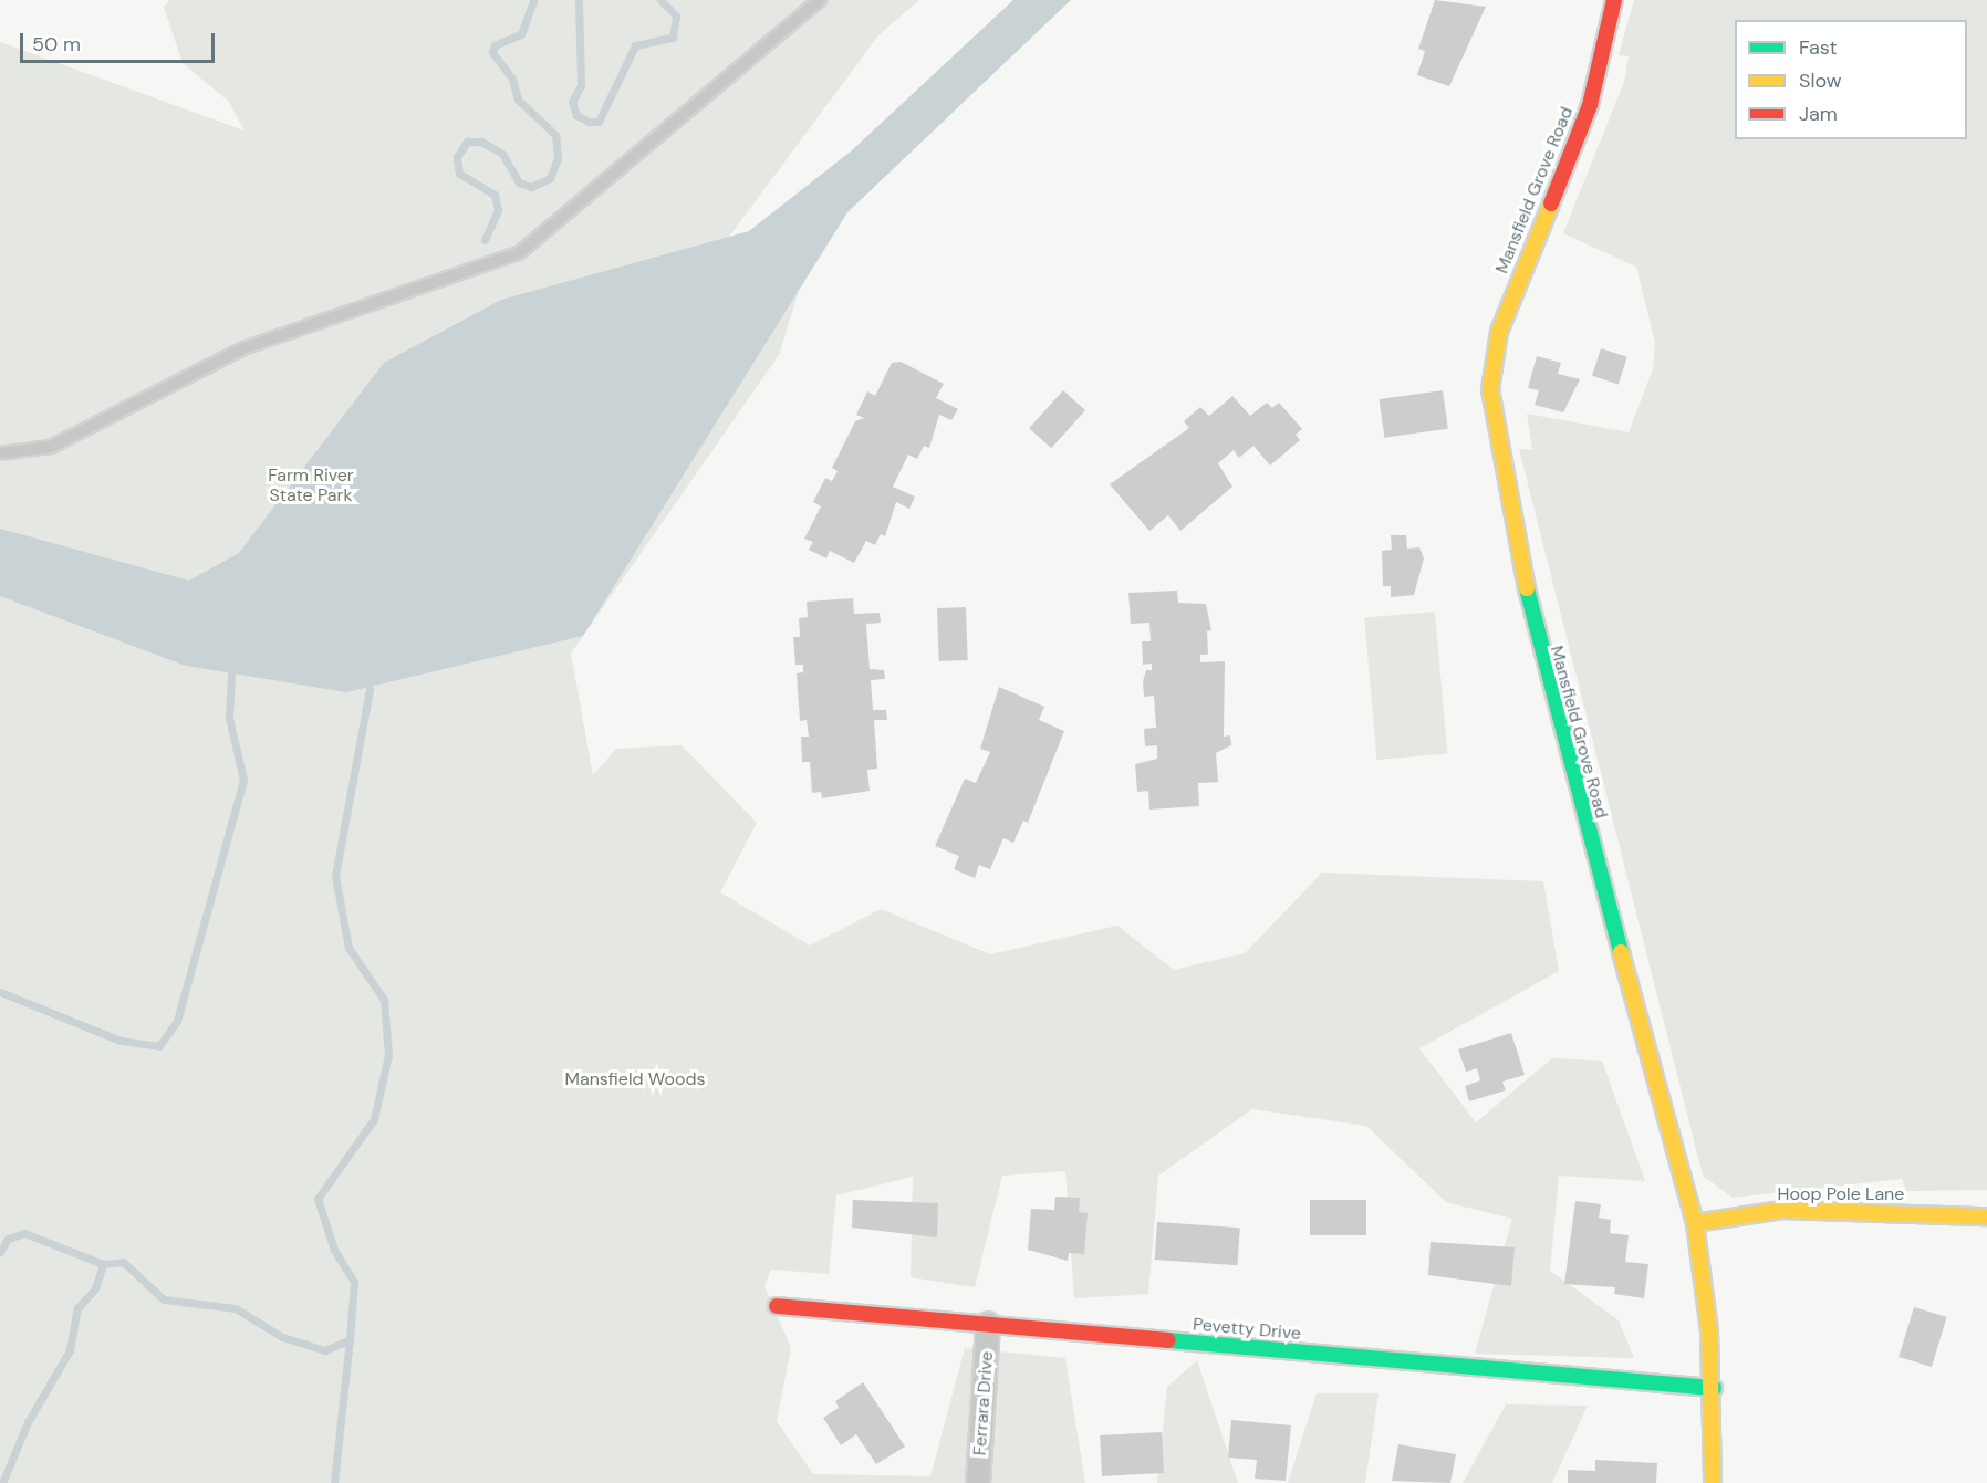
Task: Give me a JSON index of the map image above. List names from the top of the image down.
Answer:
{
  "streets": {
    "street": [
      "Mansfield Grove Road",
      "Hoop Pole Lane",
      "Pevetty Drive",
      "Ferrara Drive"
    ]
  },
  "crossings": [
    ["Mansfield Grove Road", "Hoop Pole Lane"],
    ["Mansfield Grove Road", "Pevetty Drive"],
    ["Pevetty Drive", "Ferrara Drive"]
  ],
  "parks": ["Farm River State Park", "Mansfield Woods"],
  "legend": ["Fast", "Slow", "Jam"],
  "scale_bar": "50 m"
}
